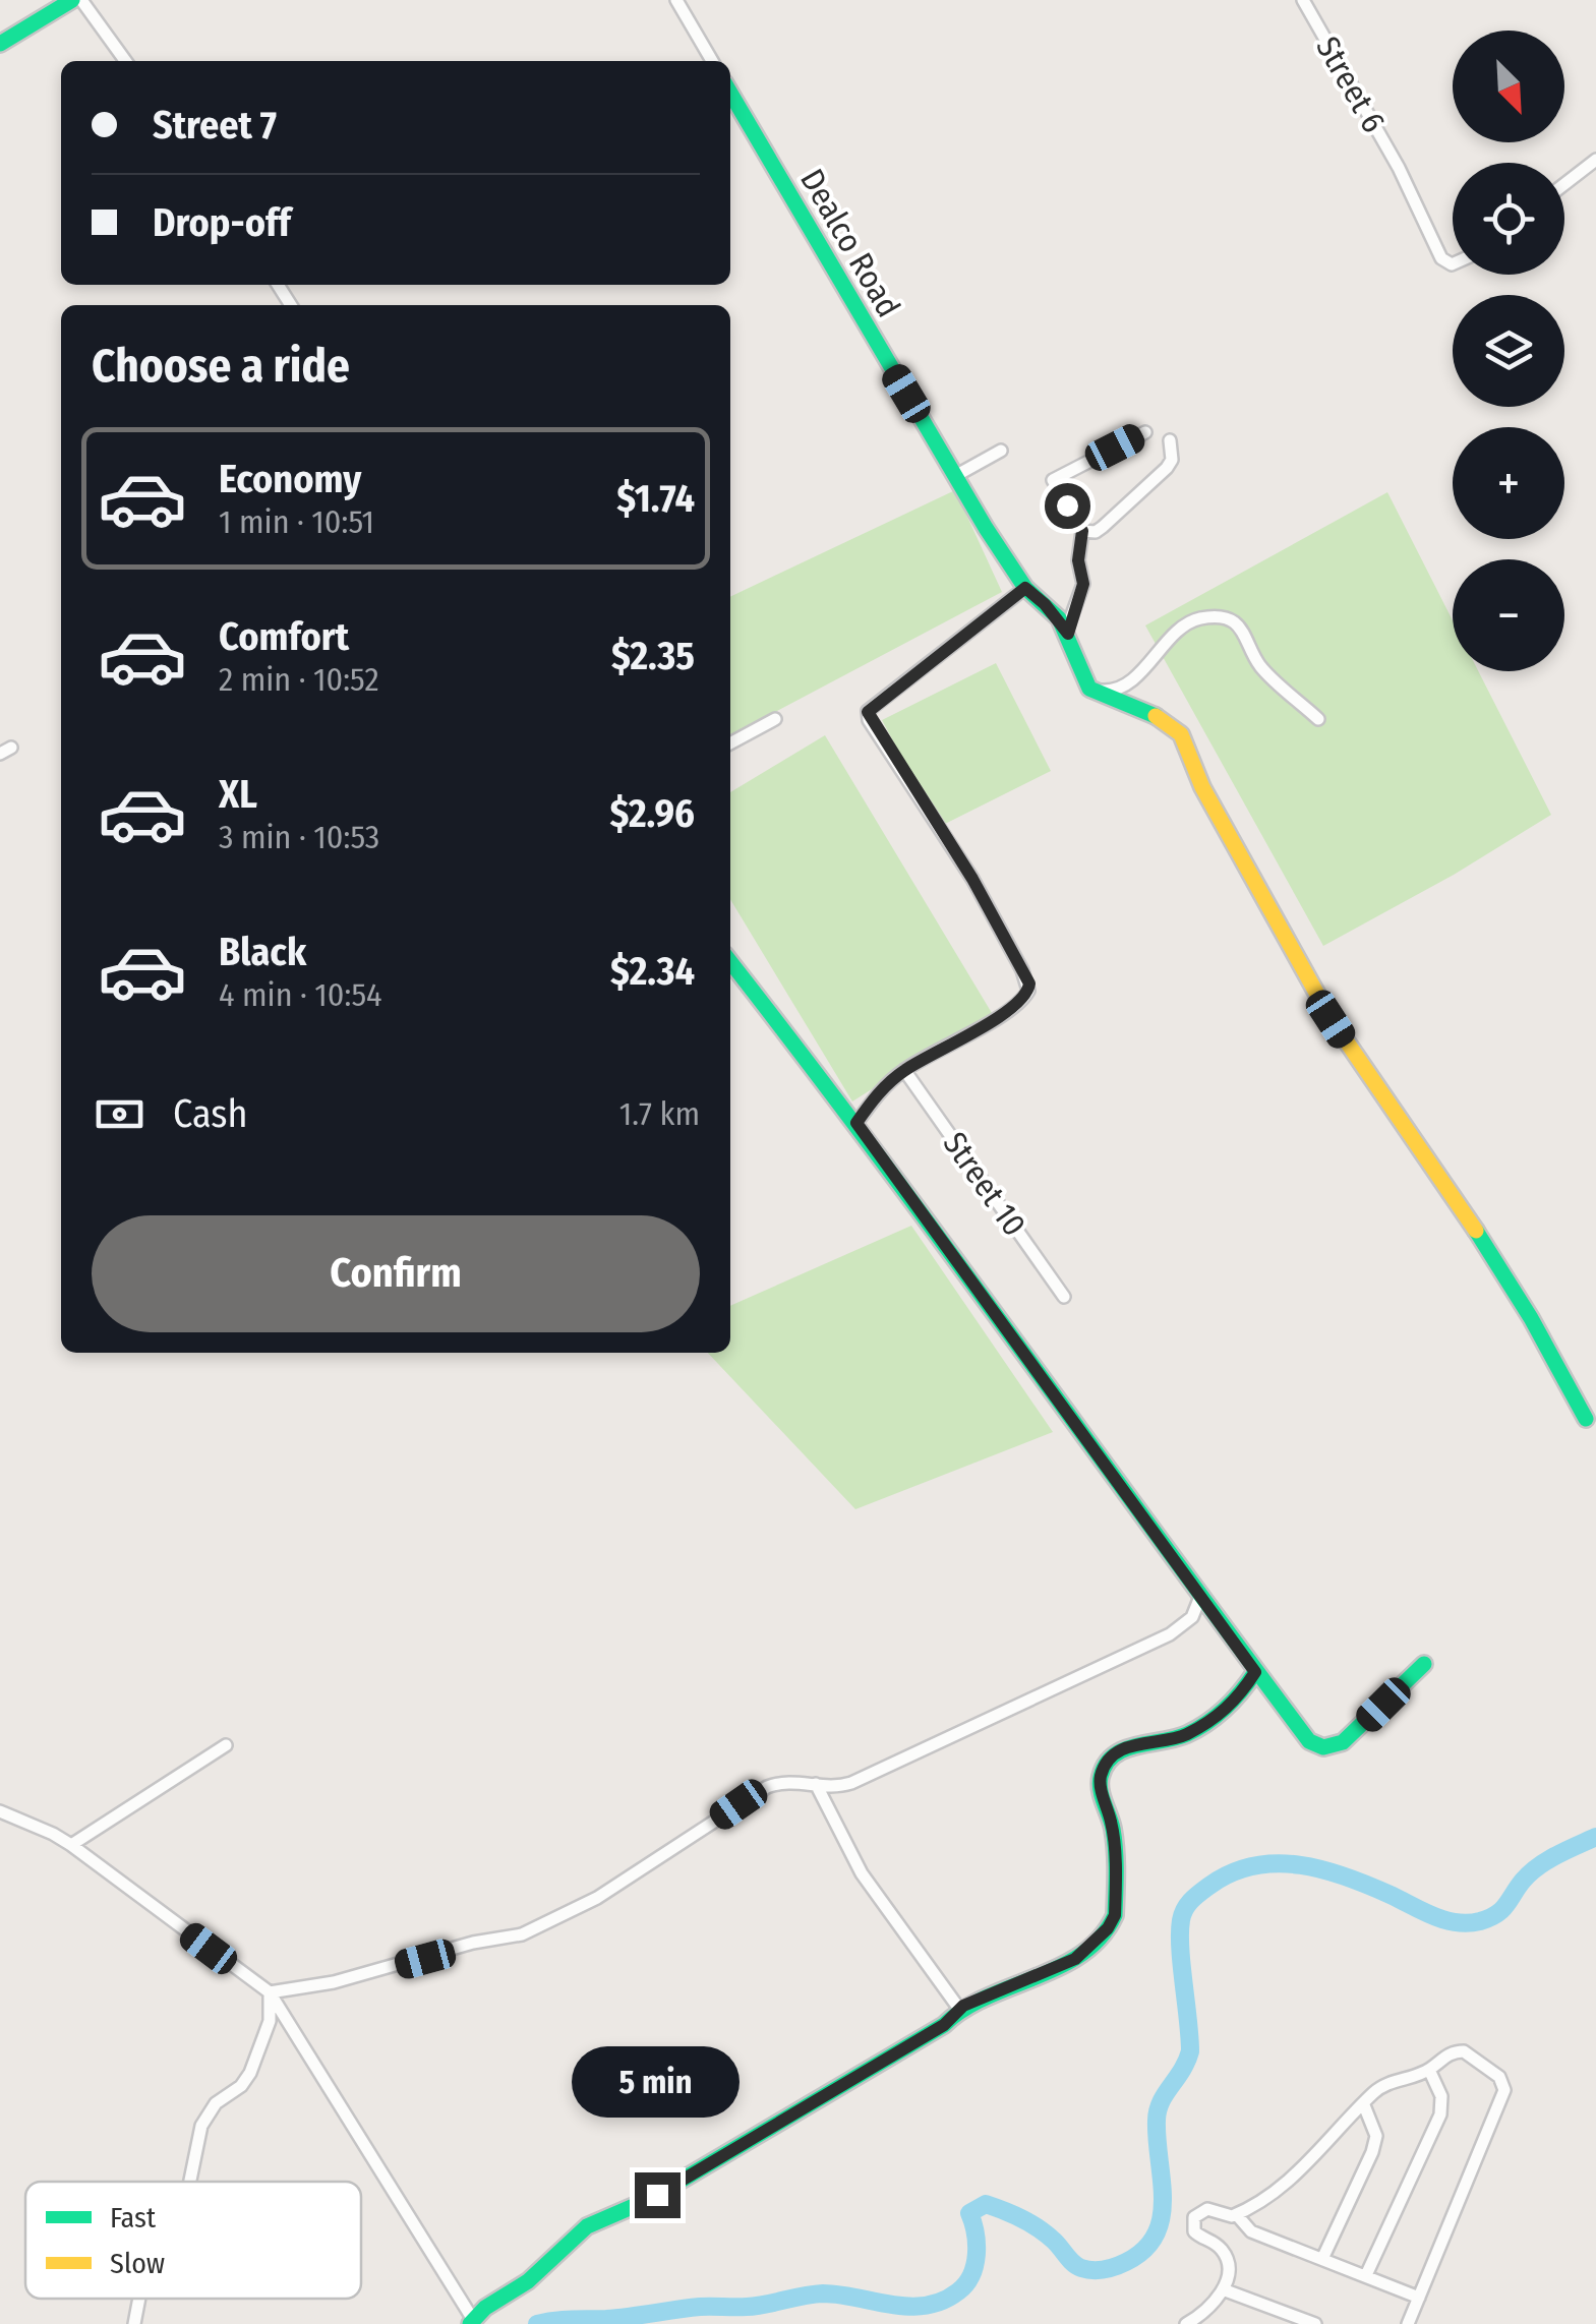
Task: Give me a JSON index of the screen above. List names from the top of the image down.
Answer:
{
  "streets": {
    "street": ["Street 6", "Dealco Road", "Street 10"]
  },
  "legend": ["Fast", "Slow"],
  "north": "bottom right",
  "page": {
    "map_buttons": ["+", "−"],
    "banner": ["Street 7", "Drop-off"],
    "heading": "Choose a ride",
    "list": [
      {
        "name": "Economy",
        "note": "1 min · 10:51",
        "value": "$1.74"
      },
      {
        "name": "Comfort",
        "note": "2 min · 10:52",
        "value": "$2.35"
      },
      {
        "name": "XL",
        "note": "3 min · 10:53",
        "value": "$2.96"
      },
      {
        "name": "Black",
        "note": "4 min · 10:54",
        "value": "$2.34"
      }
    ],
    "pay": ["Cash", "1.7 km"],
    "buttons": "Confirm",
    "bubble": "5 min"
  }
}
